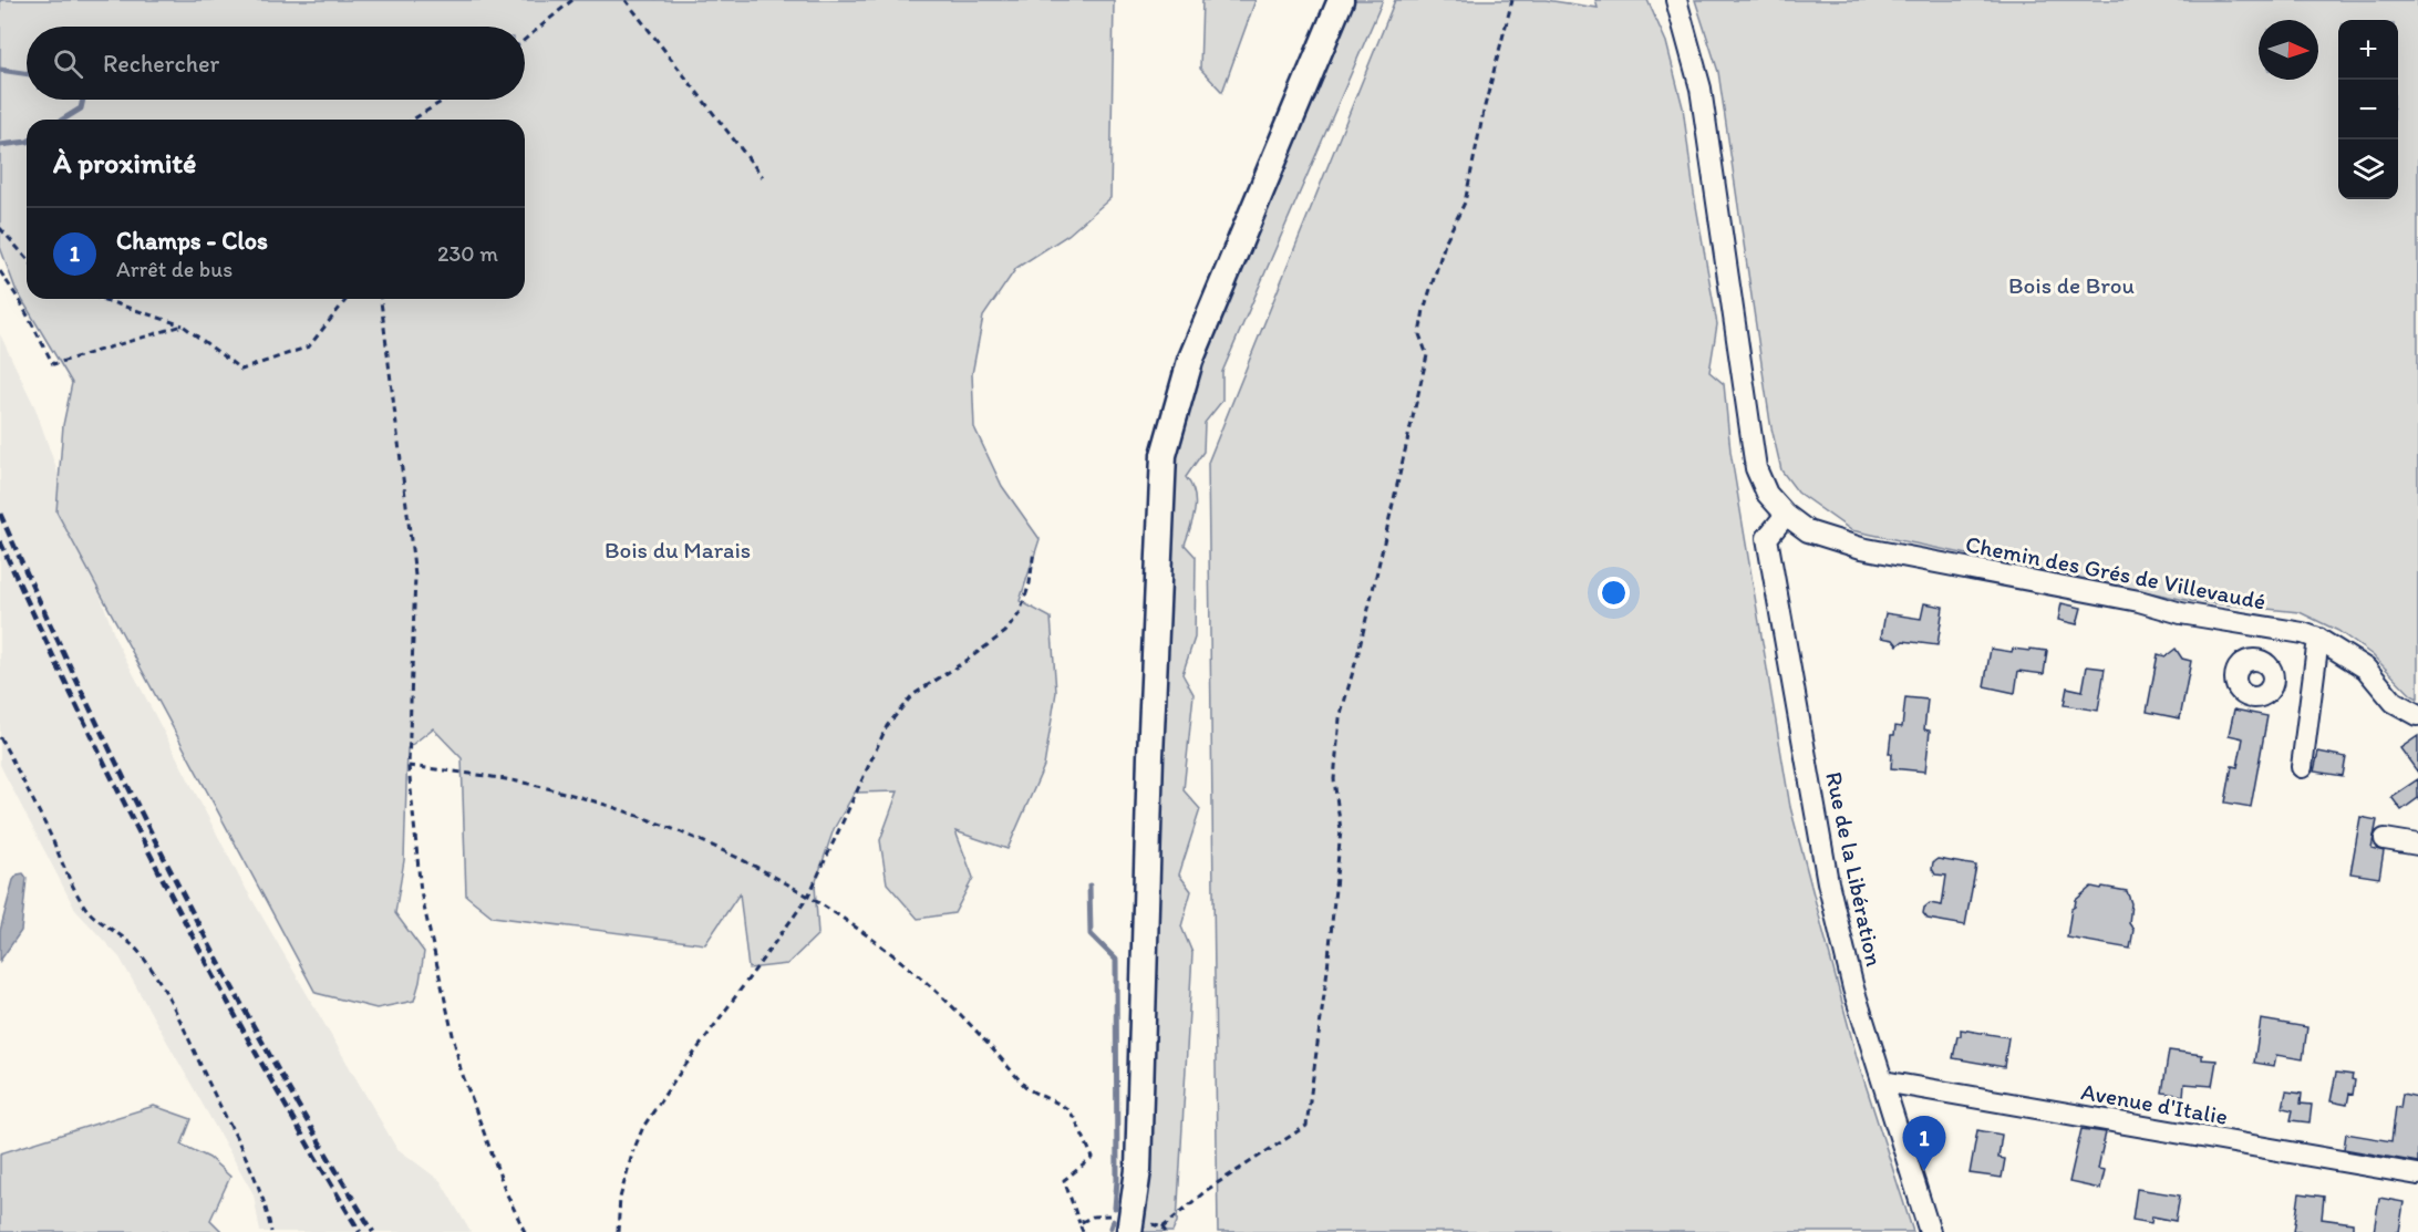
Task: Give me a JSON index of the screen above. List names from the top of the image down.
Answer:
{
  "streets": {
    "street": ["Chemin des Grés de Villevaudé", "Rue de la Libération", "Avenue d'Italie"]
  },
  "crossings": [
    ["Chemin des Grés de Villevaudé", "Rue de la Libération"],
    ["Rue de la Libération", "Avenue d'Italie"]
  ],
  "parks": ["Bois de Brou", "Bois du Marais"],
  "north": "right",
  "page": {
    "map_buttons": ["+", "−"],
    "search": "Rechercher",
    "heading": "À proximité",
    "list": [
      {
        "mark": "1",
        "name": "Champs - Clos",
        "note": "Arrêt de bus",
        "value": "230 m"
      }
    ],
    "pins": "1"
  }
}
